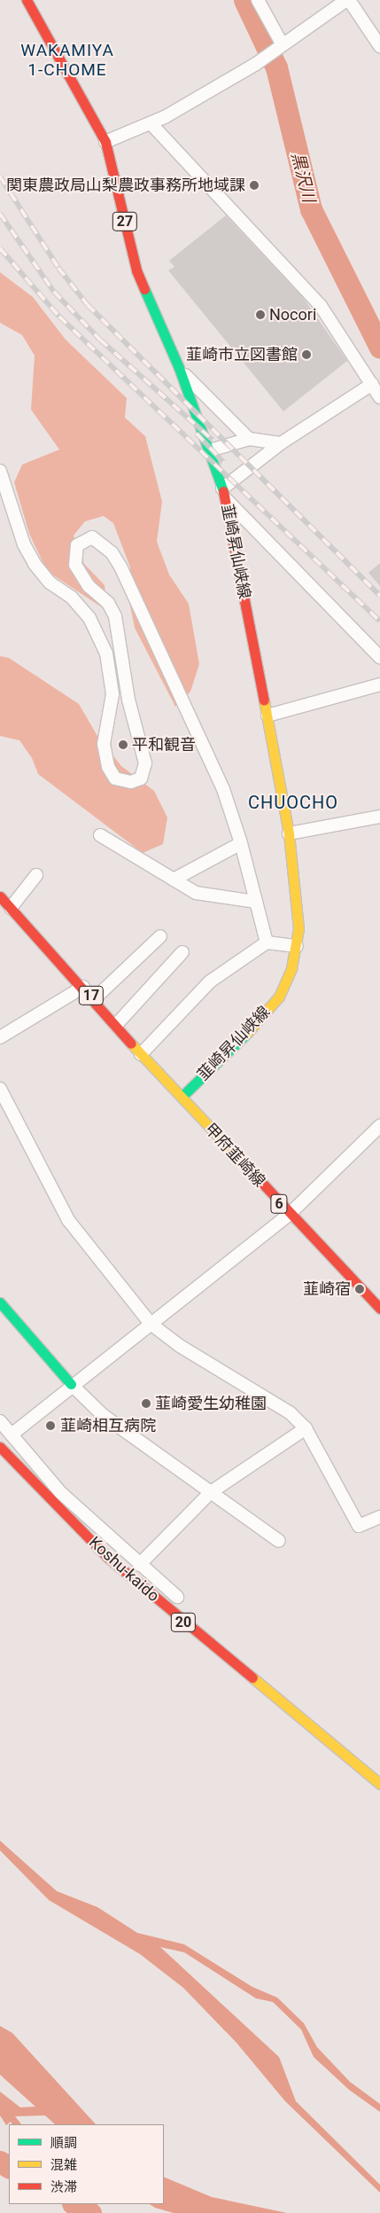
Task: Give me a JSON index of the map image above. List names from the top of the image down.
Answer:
{
  "streets": {
    "main road": [
      "27",
      "韮崎昇仙峡線",
      "17",
      "甲府韮崎線",
      "6",
      "Koshu-kaido",
      "20"
    ]
  },
  "crossings": [
    ["韮崎昇仙峡線", "17"],
    ["韮崎昇仙峡線", "甲府韮崎線"],
    ["17", "甲府韮崎線"]
  ],
  "districts": ["WAKAMIYA 1-CHOME", "CHUOCHO"],
  "water": ["黒沢川"],
  "places": [
    "関東農政局山梨農政事務所地域課",
    "Nocori",
    "韮崎市立図書館",
    "平和観音",
    "韮崎宿",
    "韮崎愛生幼稚園",
    "韮崎相互病院"
  ],
  "legend": ["順調", "混雑", "渋滞"]
}
